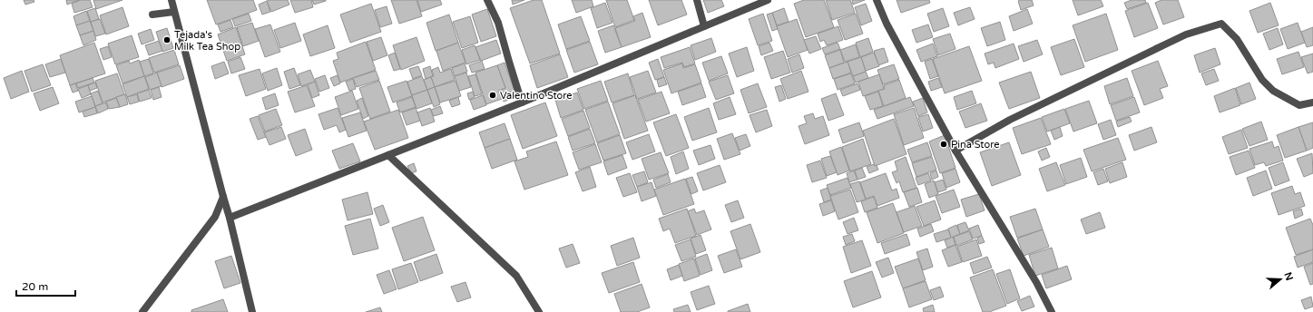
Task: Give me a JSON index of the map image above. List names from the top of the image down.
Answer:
{
  "places": ["Tejada's Milk Tea Shop", "Valentino Store", "Pina Store"],
  "scale_bar": "20 m",
  "north": "right"
}
